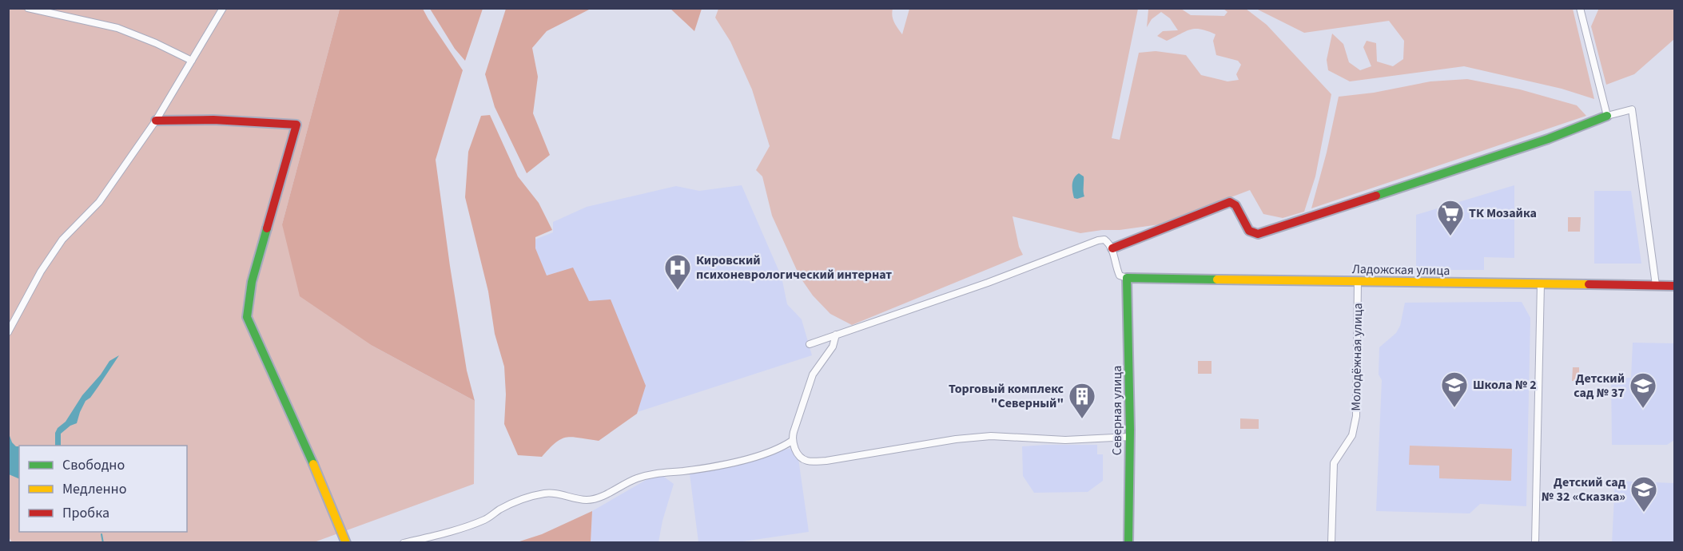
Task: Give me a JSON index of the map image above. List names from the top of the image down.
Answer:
{
  "streets": {
    "street": ["Ладожская улица", "Молодёжная улица", "Северная улица"]
  },
  "crossings": [
    ["Ладожская улица", "Молодёжная улица"],
    ["Ладожская улица", "Северная улица"]
  ],
  "places": {
    "supermarket": ["ТК Мозайка"],
    "hospital": ["Кировский психоневрологический интернат"],
    "school or university": ["Школа № 2", "Детский сад № 37", "Детский сад № 32 «Сказка»"],
    "building": ["Торговый комплекс \"Северный\""]
  },
  "legend": ["Свободно", "Медленно", "Пробка"]
}
